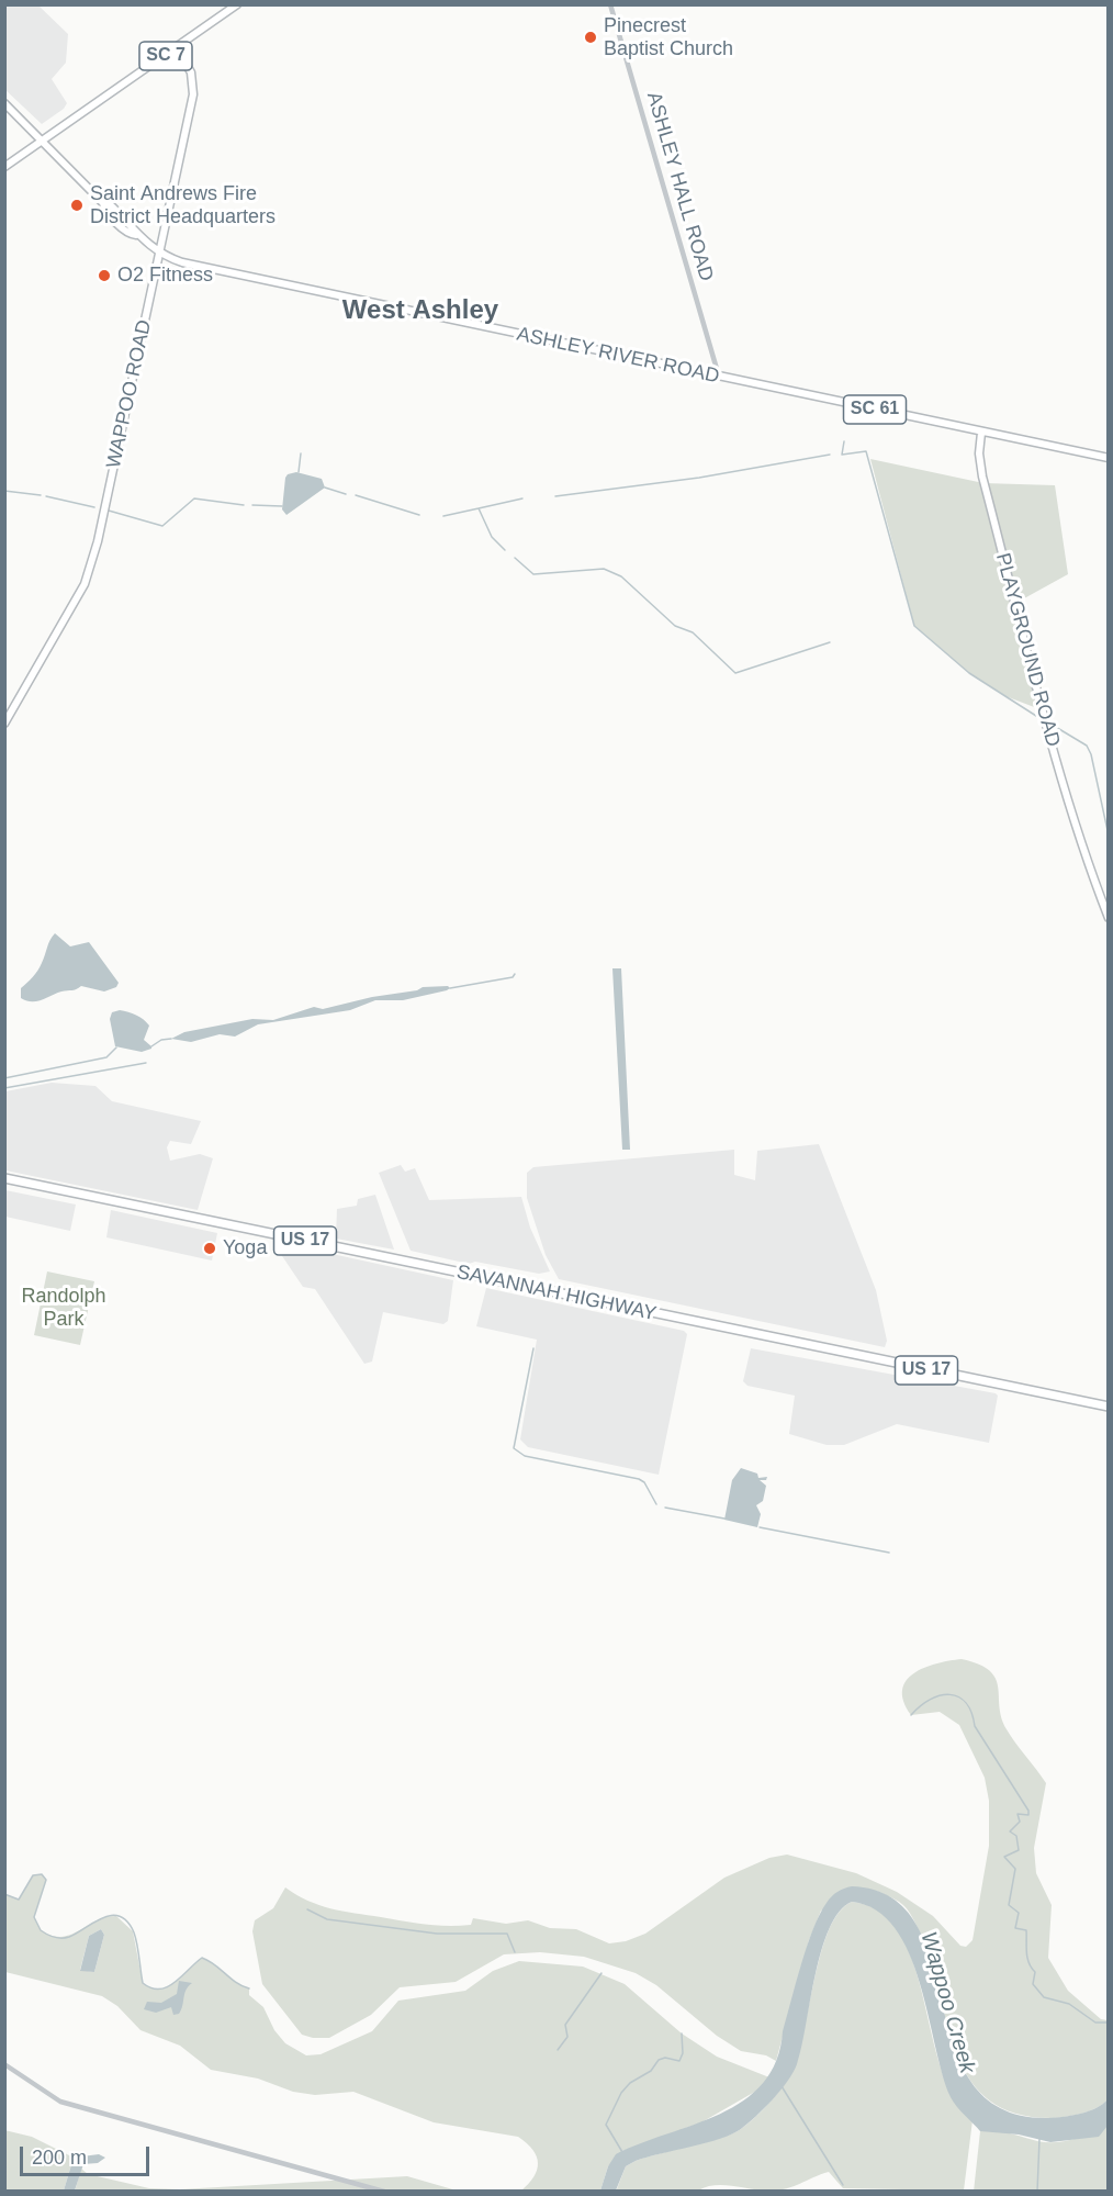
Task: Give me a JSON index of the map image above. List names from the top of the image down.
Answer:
{
  "streets": {
    "highway": ["US 17", "SAVANNAH HIGHWAY"],
    "main road": [
      "SC 7",
      "ASHLEY RIVER ROAD",
      "WAPPOO ROAD",
      "SC 61",
      "PLAYGROUND ROAD"
    ],
    "street": ["ASHLEY HALL ROAD"]
  },
  "crossings": [
    ["SC 7", "ASHLEY RIVER ROAD"],
    ["SC 7", "WAPPOO ROAD"],
    ["ASHLEY HALL ROAD", "ASHLEY RIVER ROAD"],
    ["ASHLEY RIVER ROAD", "WAPPOO ROAD"],
    ["ASHLEY RIVER ROAD", "PLAYGROUND ROAD"]
  ],
  "districts": ["West Ashley"],
  "water": ["Wappoo Creek"],
  "parks": ["Randolph Park"],
  "places": [
    "Pinecrest Baptist Church",
    "Saint Andrews Fire District Headquarters",
    "O2 Fitness",
    "Yoga"
  ],
  "scale_bar": "200 m"
}
